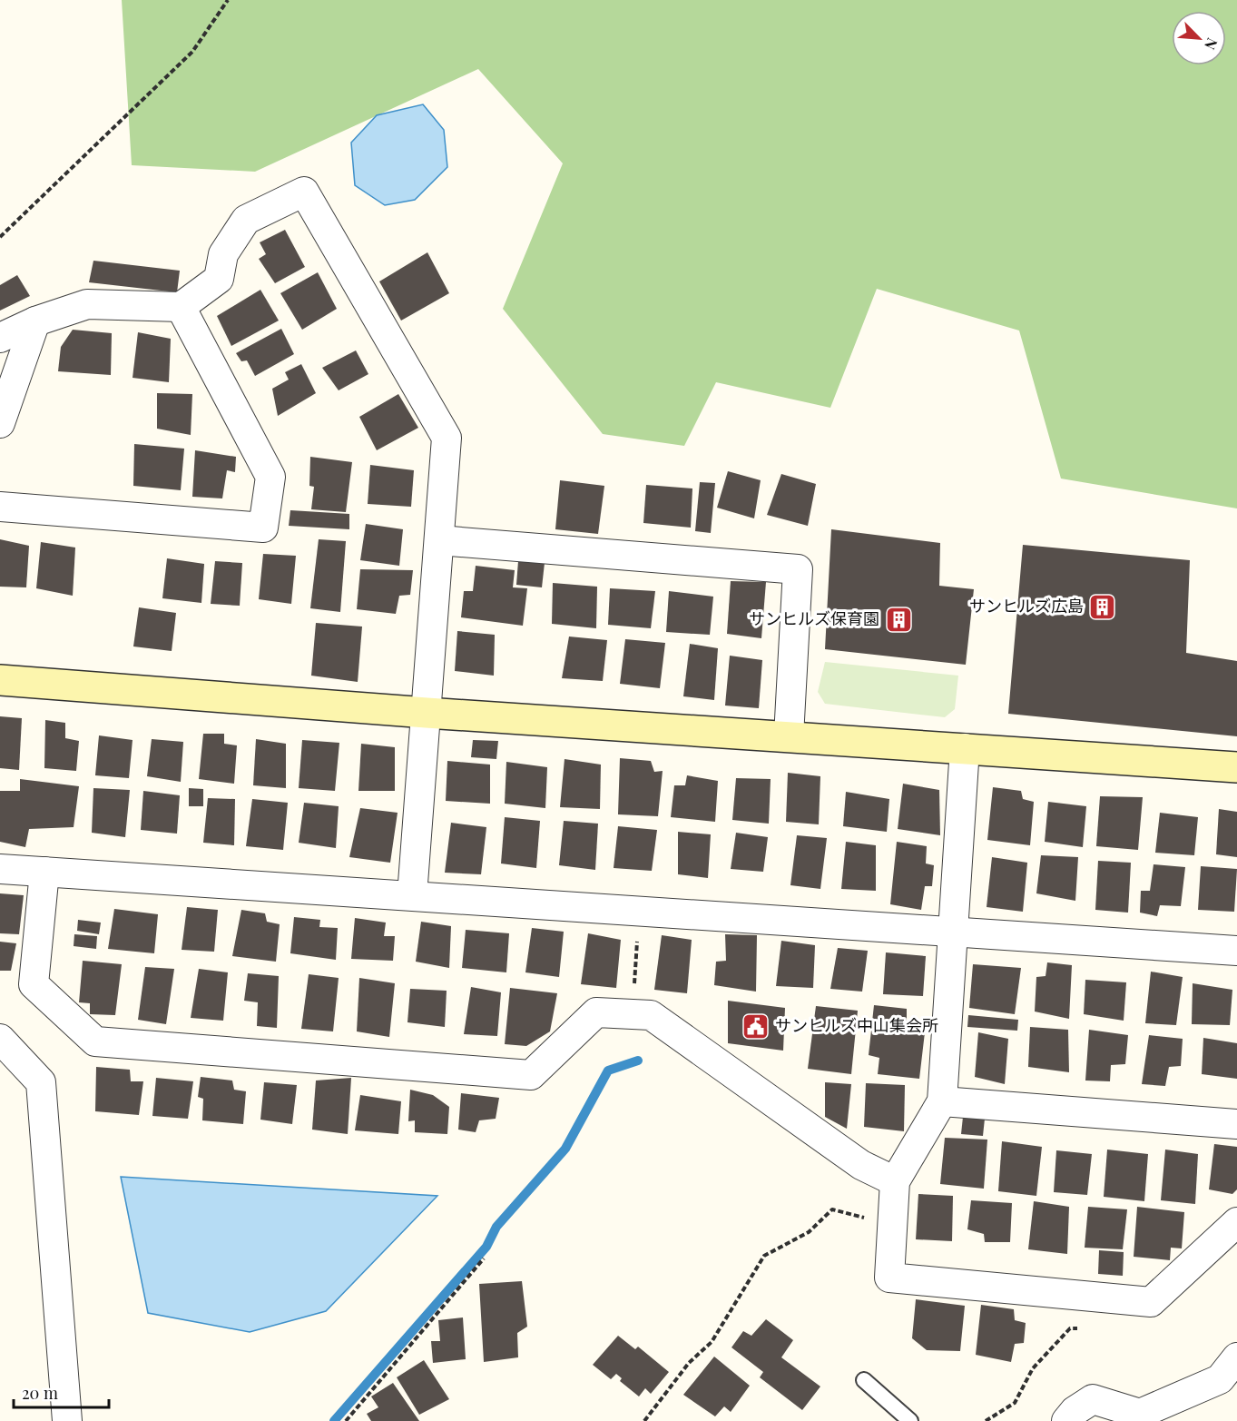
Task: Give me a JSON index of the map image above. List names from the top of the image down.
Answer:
{
  "places": {
    "building": ["サンヒルズ広島", "サンヒルズ保育園"],
    "public building": ["サンヒルズ中山集会所"]
  },
  "scale_bar": "20 m",
  "north": "bottom right"
}
